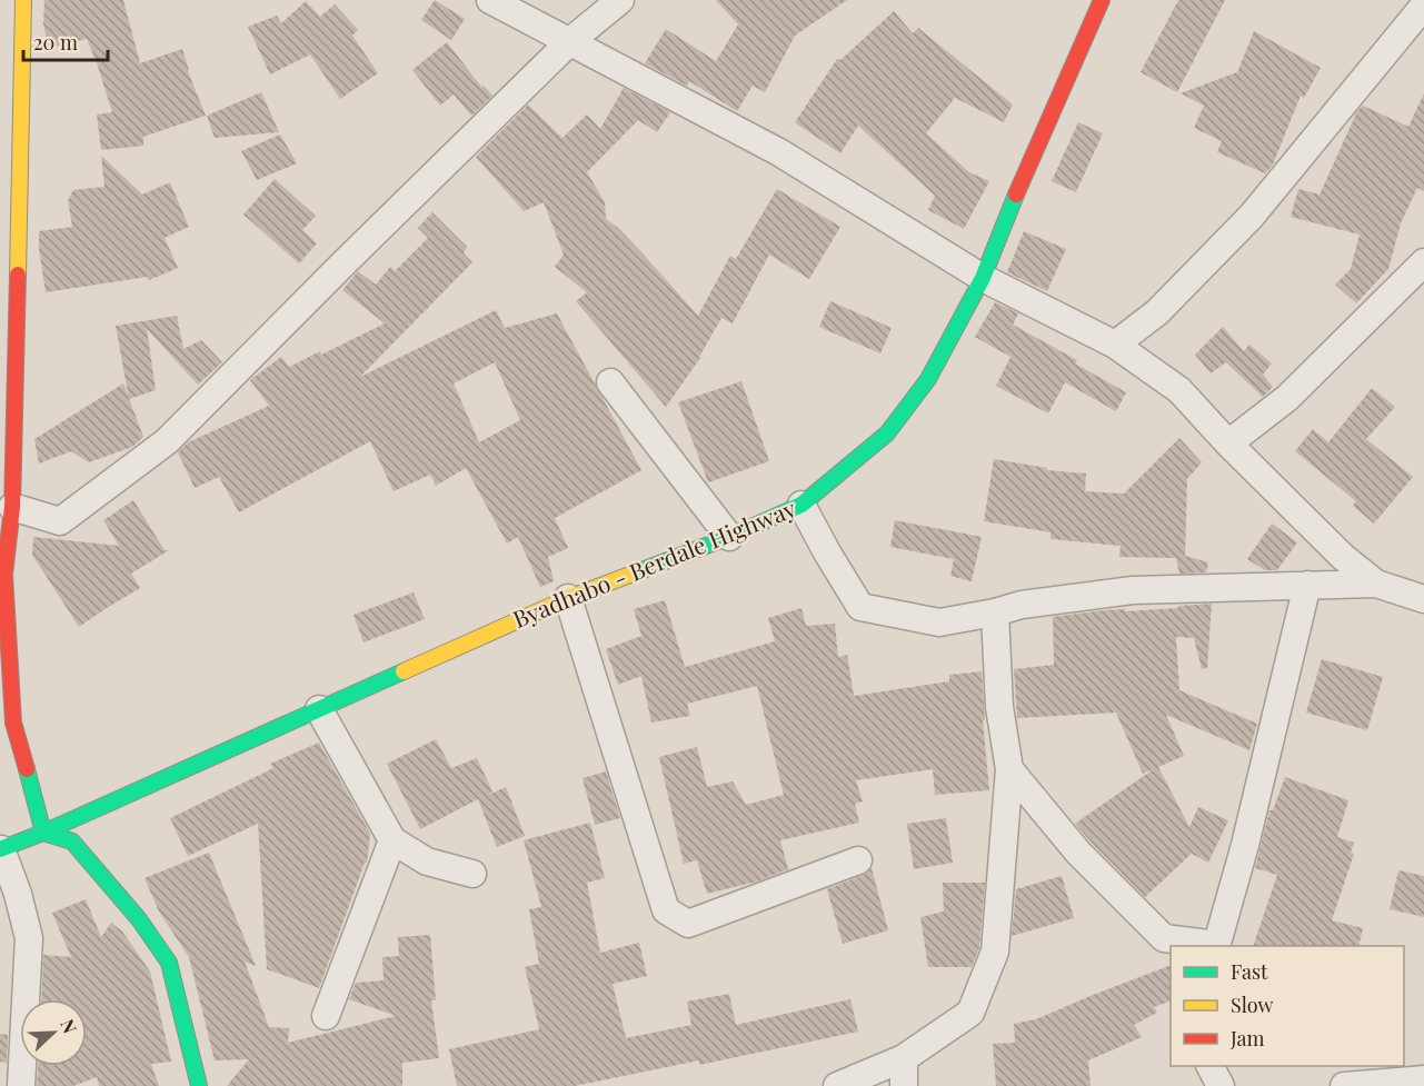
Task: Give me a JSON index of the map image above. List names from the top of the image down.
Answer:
{
  "streets": {
    "main road": ["Byadhabo - Berdale Highway"]
  },
  "legend": ["Fast", "Slow", "Jam"],
  "scale_bar": "20 m",
  "north": "top right"
}
